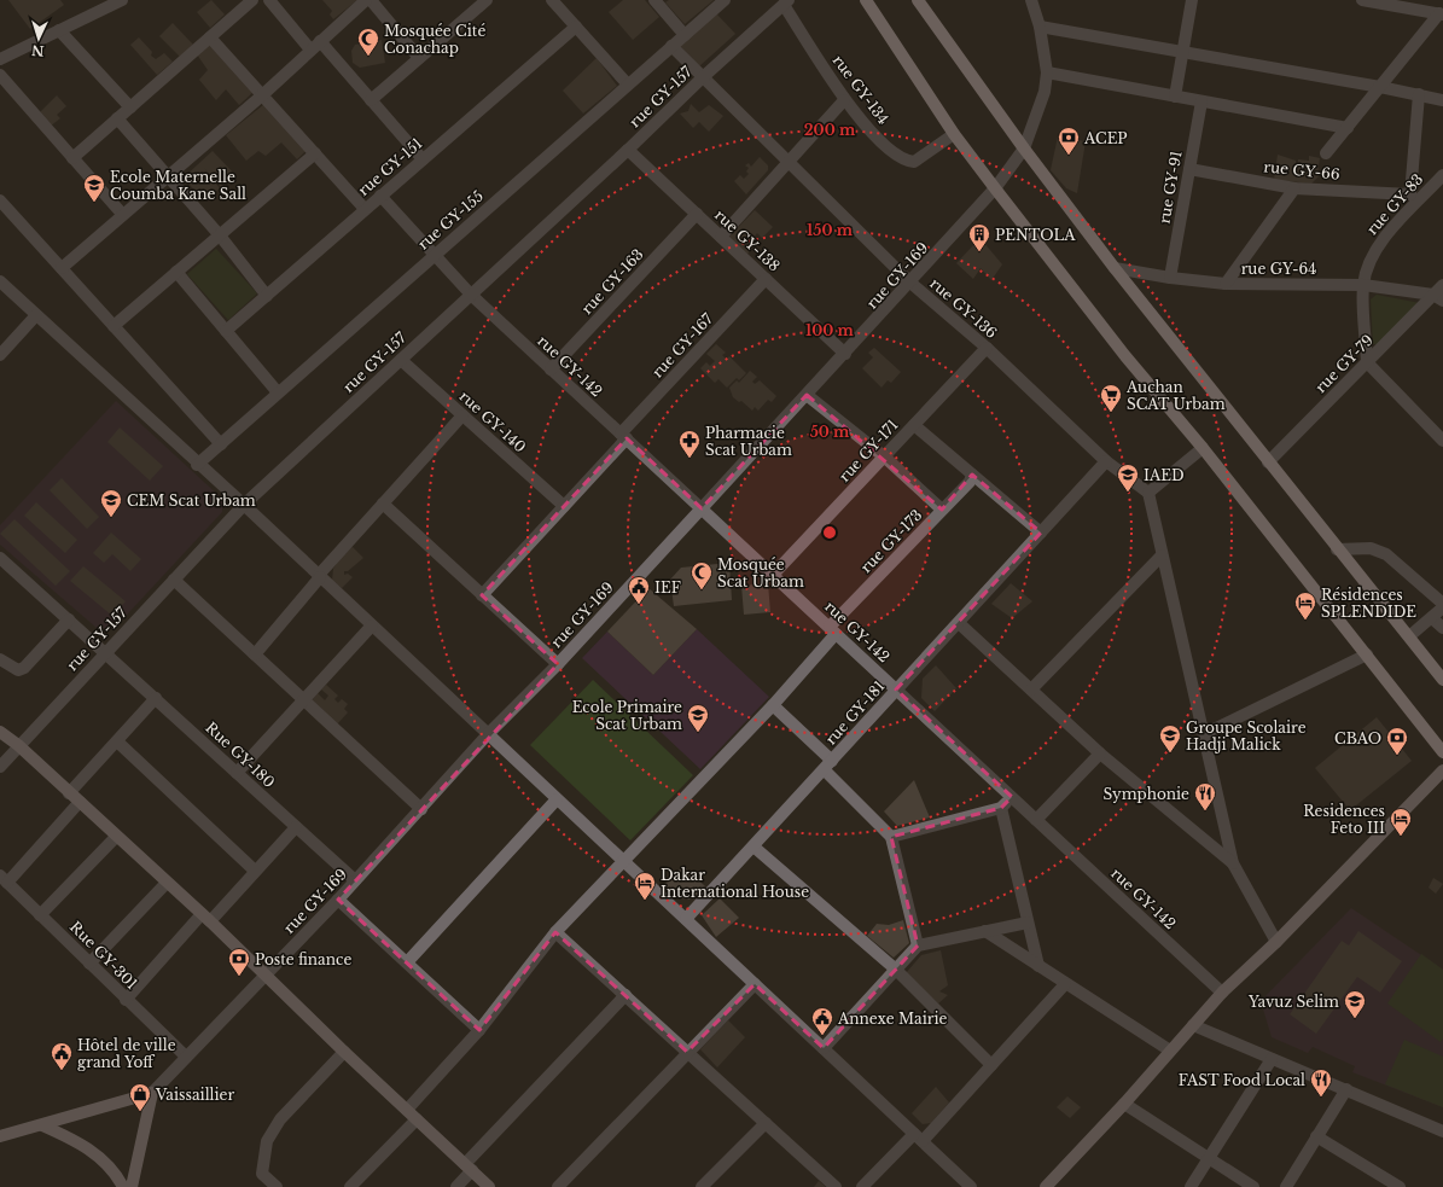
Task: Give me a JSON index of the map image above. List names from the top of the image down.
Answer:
{
  "streets": {
    "street": [
      "rue GY-134",
      "rue GY-157",
      "rue GY-151",
      "rue GY-66",
      "rue GY-91",
      "rue GY-83",
      "rue GY-155",
      "rue GY-138",
      "rue GY-64",
      "rue GY-169",
      "rue GY-163",
      "rue GY-136",
      "rue GY-167",
      "rue GY-79",
      "rue GY-142",
      "rue GY-140",
      "rue GY-171",
      "rue GY-173",
      "rue GY-181",
      "Rue GY-180",
      "Rue GY-301"
    ]
  },
  "crossings": [
    ["rue GY-134", "rue GY-157"],
    ["rue GY-157", "rue GY-138"],
    ["rue GY-157", "rue GY-136"],
    ["rue GY-157", "rue GY-142"],
    ["rue GY-157", "rue GY-140"],
    ["rue GY-157", "Rue GY-180"],
    ["rue GY-151", "rue GY-142"],
    ["rue GY-66", "rue GY-91"],
    ["rue GY-66", "rue GY-83"],
    ["rue GY-91", "rue GY-64"],
    ["rue GY-83", "rue GY-64"],
    ["rue GY-155", "rue GY-136"],
    ["rue GY-155", "rue GY-142"],
    ["rue GY-138", "rue GY-169"],
    ["rue GY-138", "rue GY-163"],
    ["rue GY-138", "rue GY-167"],
    ["rue GY-64", "rue GY-79"],
    ["rue GY-169", "rue GY-136"],
    ["rue GY-169", "rue GY-142"],
    ["rue GY-169", "Rue GY-180"],
    ["rue GY-169", "Rue GY-301"],
    ["rue GY-163", "rue GY-142"],
    ["rue GY-136", "rue GY-171"],
    ["rue GY-136", "rue GY-181"],
    ["rue GY-167", "rue GY-142"],
    ["rue GY-167", "rue GY-140"],
    ["rue GY-142", "rue GY-171"],
    ["rue GY-142", "rue GY-173"],
    ["rue GY-142", "rue GY-181"]
  ],
  "places": {
    "mosque": ["Mosquée Cité Conachap", "Mosquée Scat Urbam"],
    "bank": ["ACEP", "CBAO", "Poste finance"],
    "school or university": [
      "Ecole Maternelle Coumba Kane Sall",
      "IAED",
      "CEM Scat Urbam",
      "Ecole Primaire Scat Urbam",
      "Groupe Scolaire Hadji Malick",
      "Yavuz Selim"
    ],
    "building": ["PENTOLA"],
    "supermarket": ["Auchan SCAT Urbam"],
    "pharmacy": ["Pharmacie Scat Urbam"],
    "public building": ["IEF", "Annexe Mairie", "Hôtel de ville grand Yoff"],
    "hotel": ["Résidences SPLENDIDE", "Residences Feto III", "Dakar International House"],
    "restaurant": ["Symphonie", "FAST Food Local"],
    "shop": ["Vaissaillier"]
  },
  "north": "bottom",
  "rings": [
    "200 m",
    "150 m",
    "100 m",
    "50 m"
  ]
}
